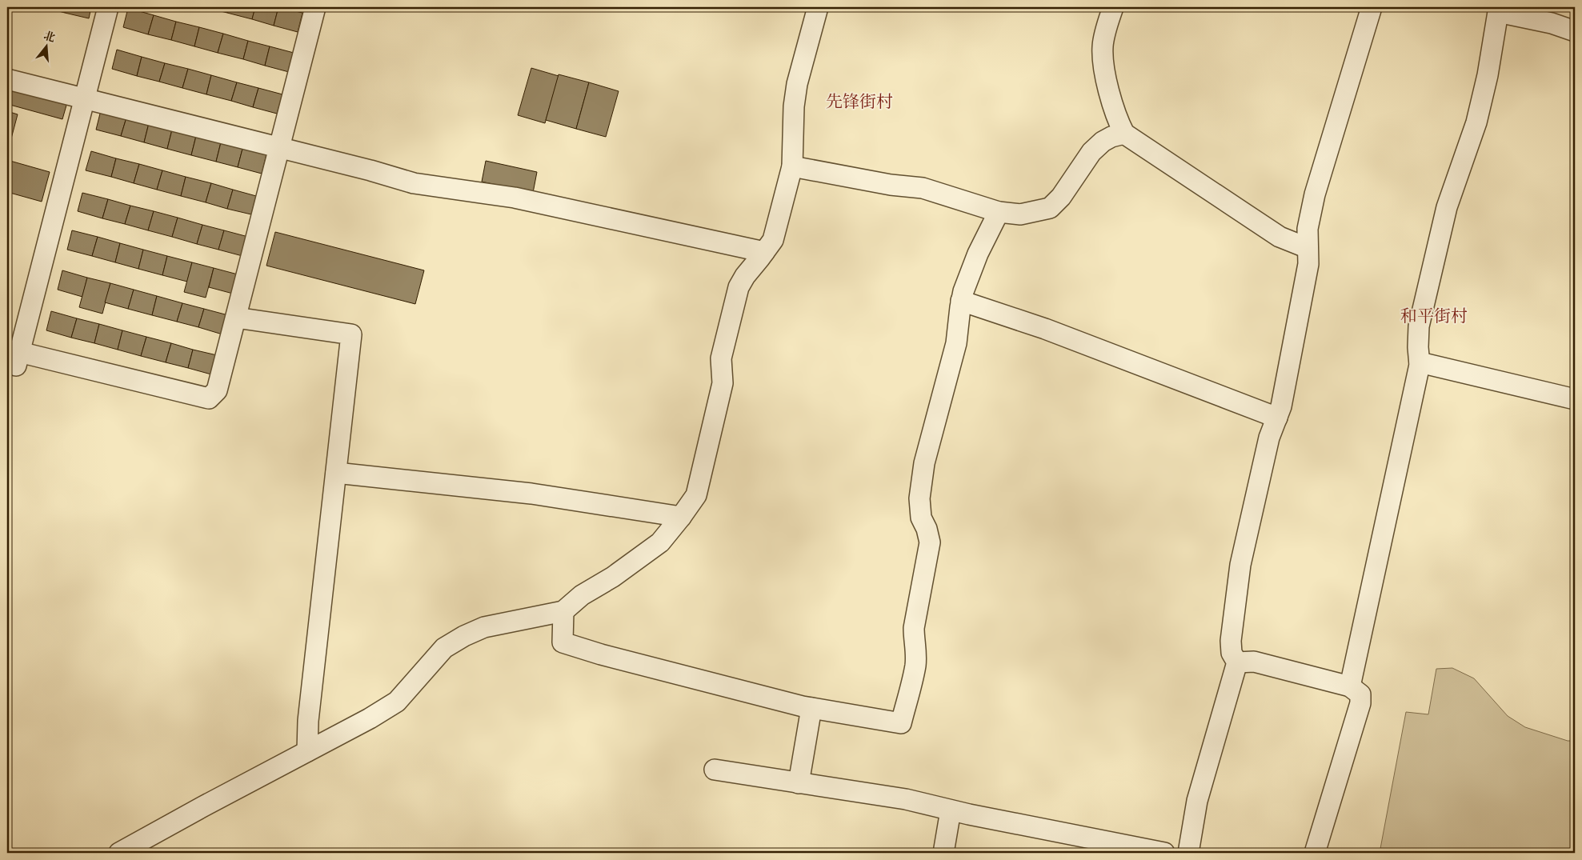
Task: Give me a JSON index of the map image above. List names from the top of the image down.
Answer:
{
  "districts": ["先锋街村", "和平街村"],
  "north": "top"
}
